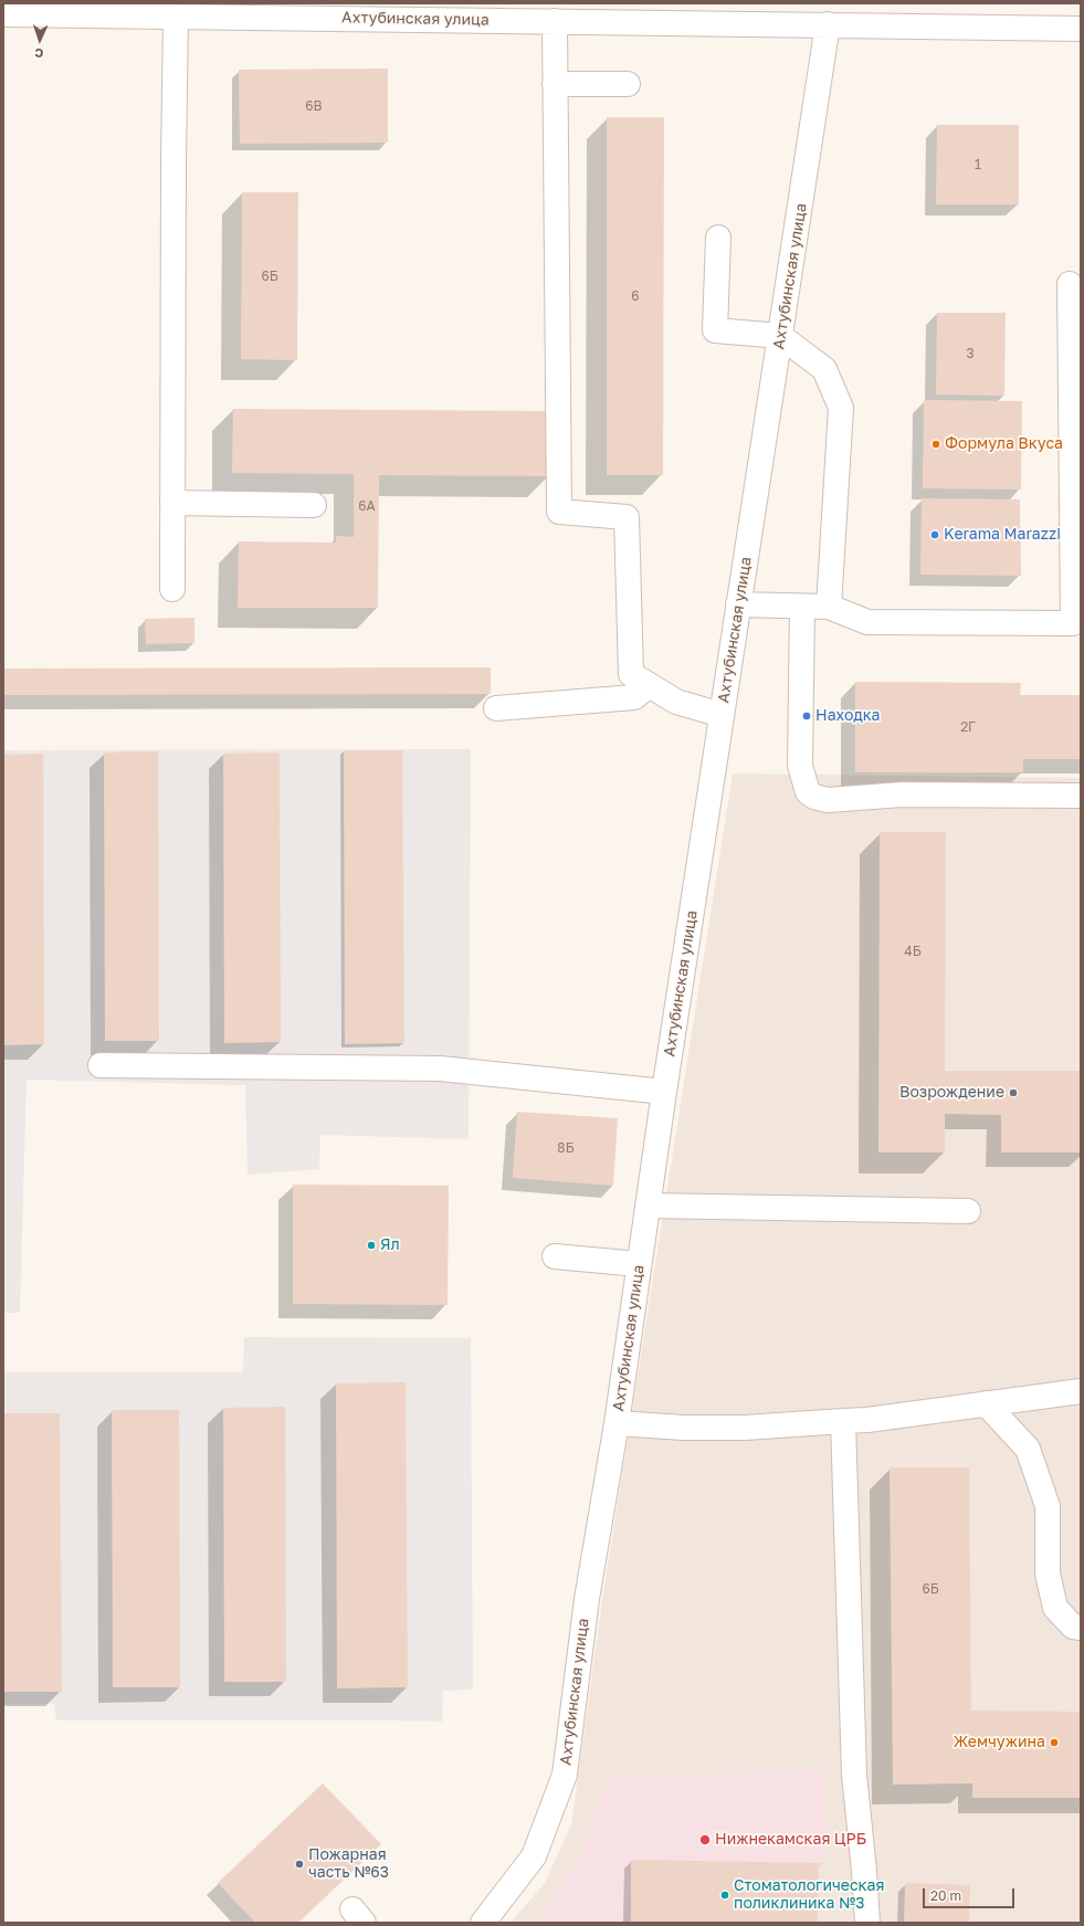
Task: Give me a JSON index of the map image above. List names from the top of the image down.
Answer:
{
  "streets": {
    "street": ["Ахтубинская улица"]
  },
  "places": [
    "Формула Вкуса",
    "Kerama Marazzi",
    "Находка",
    "Возрождение",
    "Ял",
    "Жемчужина",
    "Нижнекамская ЦРБ",
    "Пожарная часть №63",
    "Стоматологическая поликлиника №3"
  ],
  "house_numbers": [
    "6В",
    "1",
    "6Б",
    "6",
    "3",
    "6А",
    "2Г",
    "4Б",
    "8Б",
    "6Б"
  ],
  "scale_bar": "20 m",
  "north": "bottom"
}
